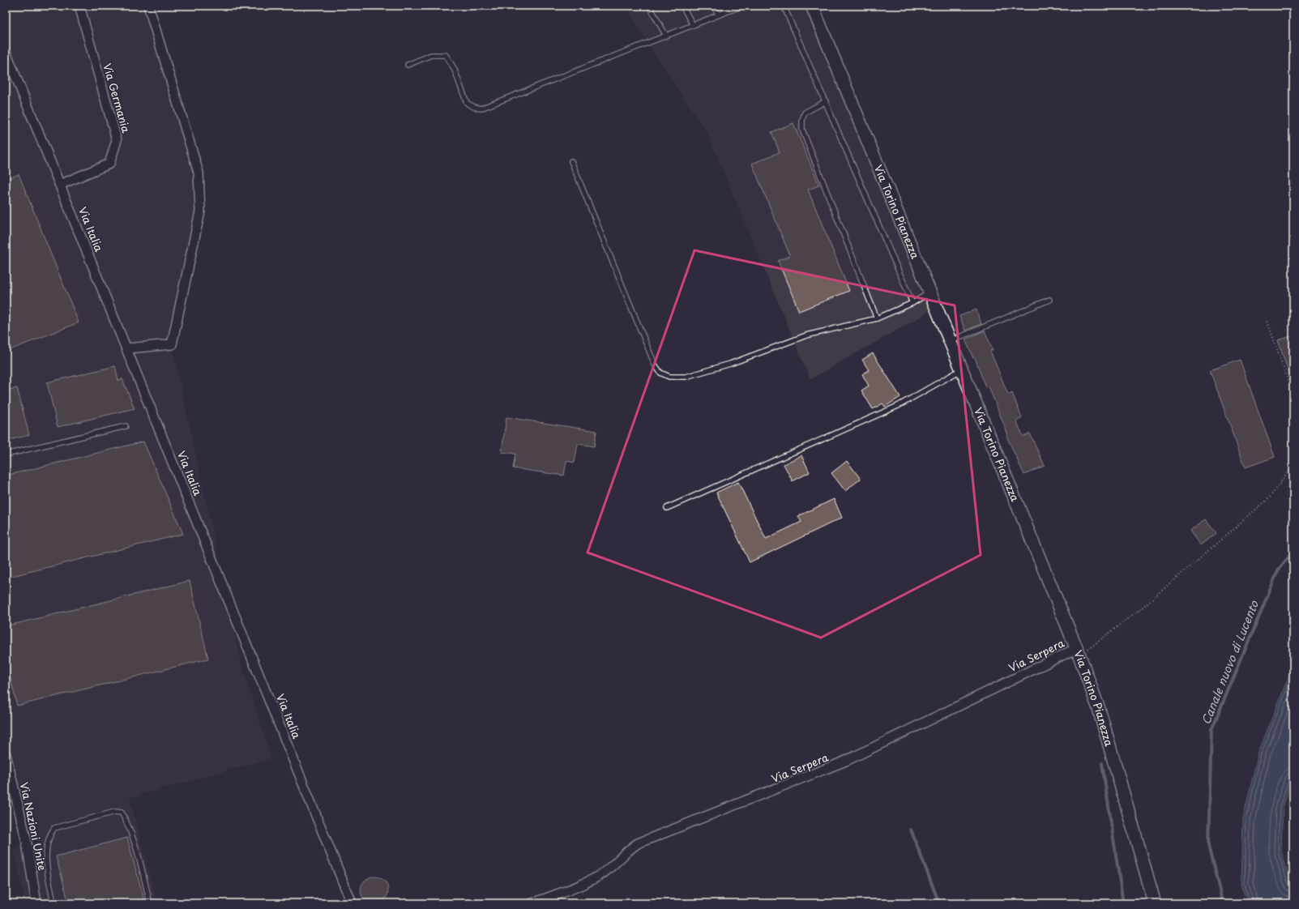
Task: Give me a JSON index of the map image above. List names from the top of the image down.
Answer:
{
  "streets": {
    "main road": ["Via Torino Pianezza"],
    "street": [
      "Via Germania",
      "Via Italia",
      "Via Serpera",
      "Via Nazioni Unite"
    ]
  },
  "crossings": [
    ["Via Germania", "Via Italia"],
    ["Via Torino Pianezza", "Via Serpera"]
  ],
  "water": ["Canale nuovo di Lucento"]
}
